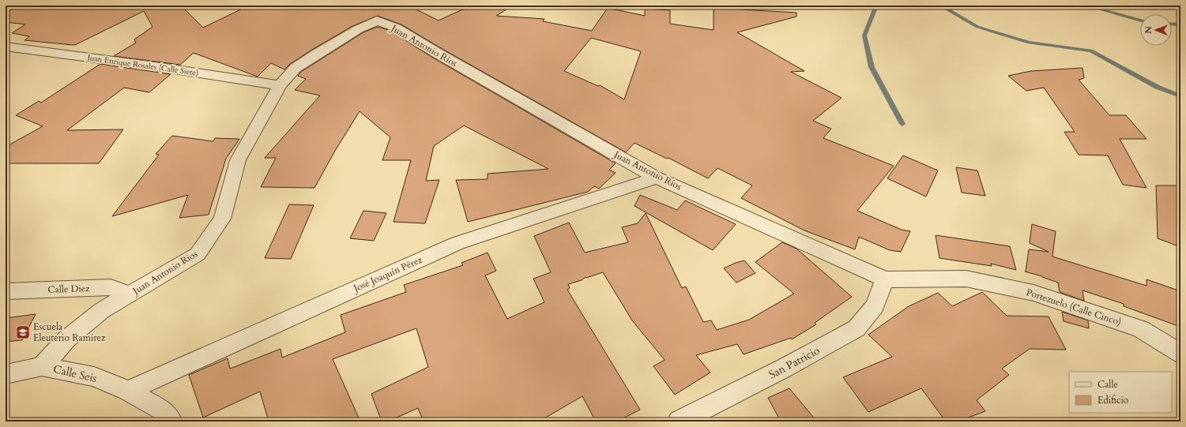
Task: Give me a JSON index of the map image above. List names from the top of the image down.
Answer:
{
  "streets": {
    "street": [
      "Juan Antonio Ríos",
      "Juan Enrique Rosales (Calle Siete)",
      "José Joaquín Pérez",
      "Calle Diez",
      "Portezuelo (Calle Cinco)",
      "San Patricio",
      "Calle Seis"
    ]
  },
  "crossings": [
    ["Juan Antonio Ríos", "Juan Enrique Rosales (Calle Siete)"],
    ["Juan Antonio Ríos", "José Joaquín Pérez"],
    ["Juan Antonio Ríos", "Calle Diez"],
    ["Juan Antonio Ríos", "Portezuelo (Calle Cinco)"],
    ["Juan Antonio Ríos", "San Patricio"],
    ["Juan Antonio Ríos", "Calle Seis"],
    ["José Joaquín Pérez", "Calle Seis"],
    ["Portezuelo (Calle Cinco)", "San Patricio"]
  ],
  "places": {
    "school or university": ["Escuela Eleuterio Ramírez"]
  },
  "legend": ["Calle", "Edificio"],
  "north": "left"
}
